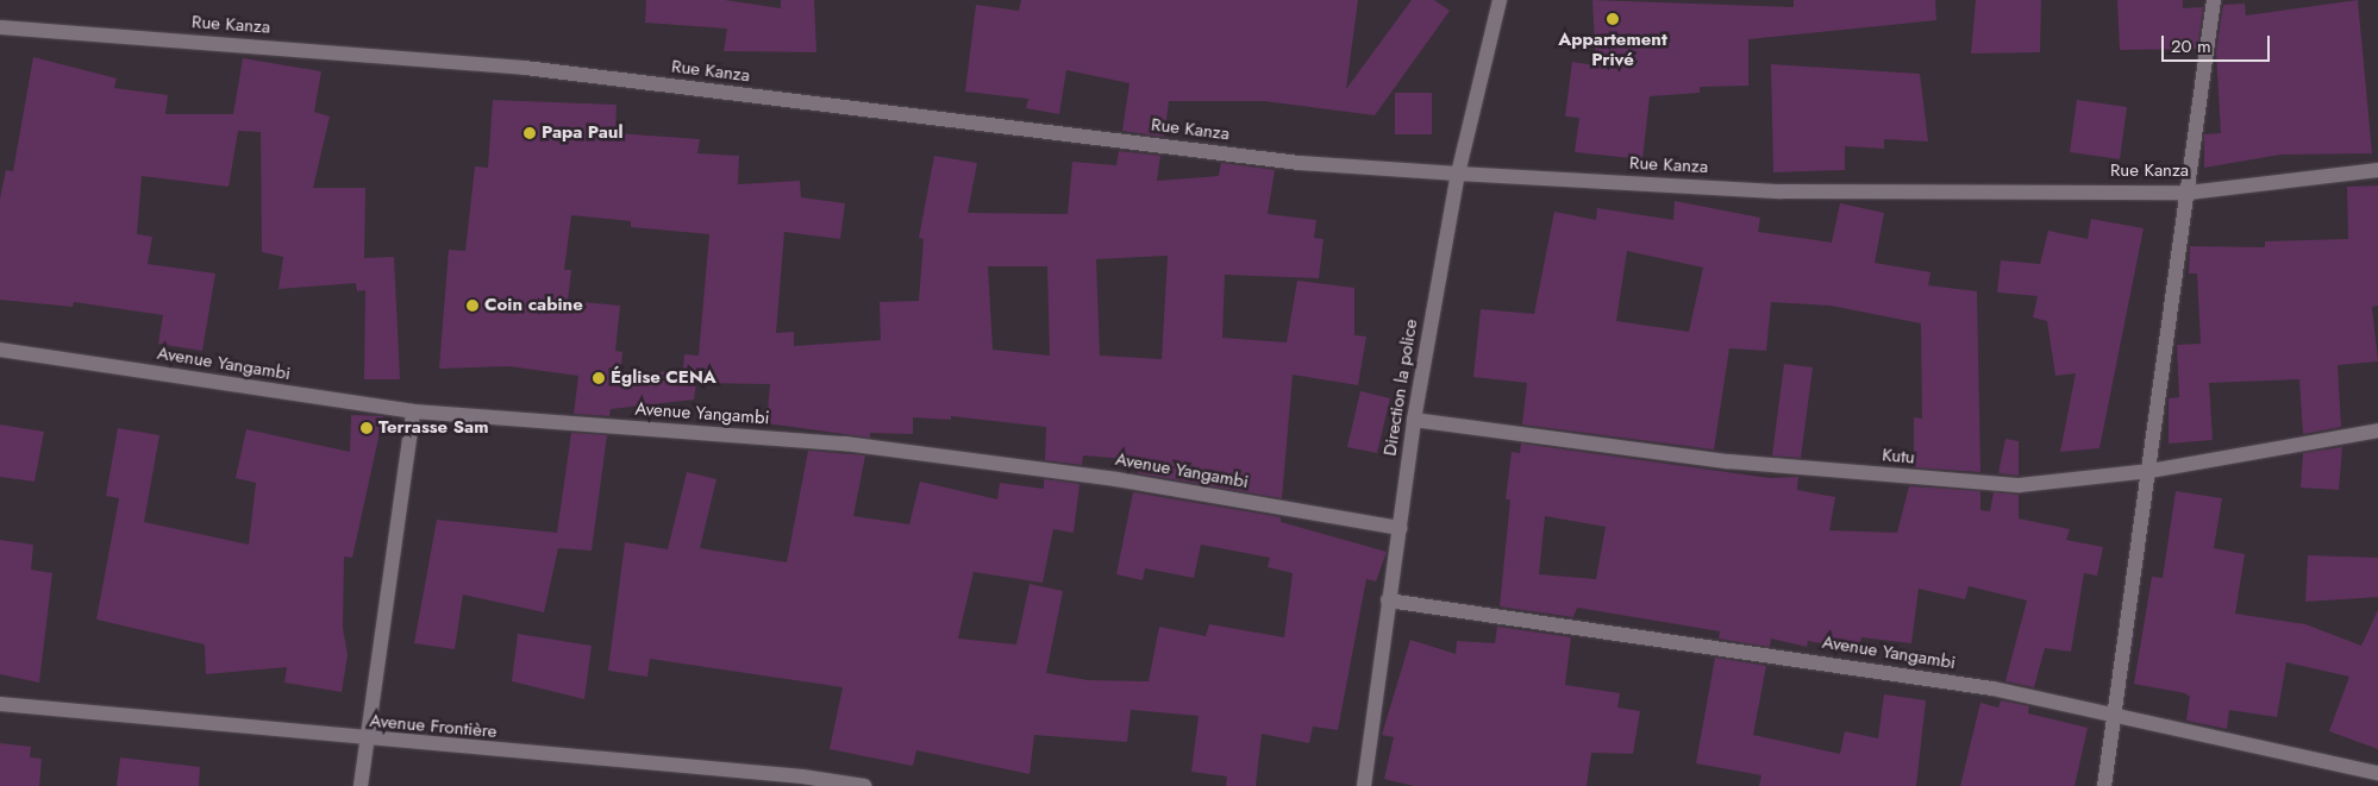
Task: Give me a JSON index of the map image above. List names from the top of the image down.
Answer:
{
  "streets": {
    "street": [
      "Rue Kanza",
      "Avenue Yangambi",
      "Direction la police",
      "Kutu",
      "Avenue Frontière"
    ]
  },
  "crossings": [
    ["Rue Kanza", "Direction la police"],
    ["Avenue Yangambi", "Direction la police"],
    ["Direction la police", "Kutu"]
  ],
  "places": [
    "Appartement Privé",
    "Papa Paul",
    "Coin cabine",
    "Église CENA",
    "Terrasse Sam"
  ],
  "scale_bar": "20 m"
}
